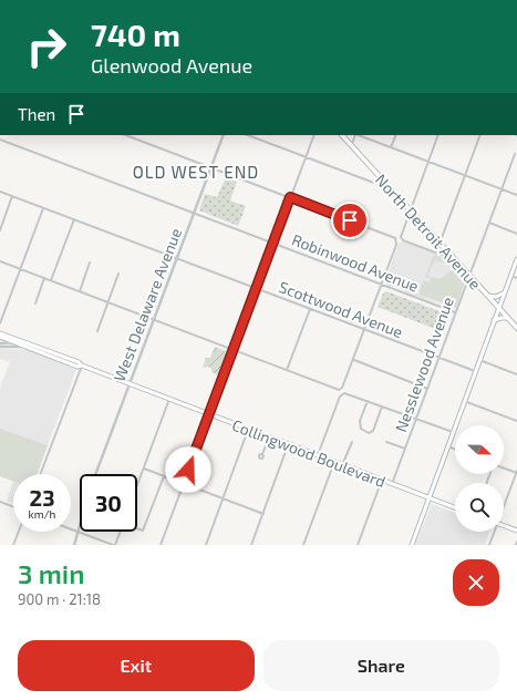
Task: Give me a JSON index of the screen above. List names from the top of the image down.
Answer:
{
  "streets": {
    "main road": ["North Detroit Avenue", "Collingwood Boulevard"],
    "street": [
      "Robinwood Avenue",
      "West Delaware Avenue",
      "Scottwood Avenue",
      "Nesslewood Avenue"
    ]
  },
  "crossings": [
    ["North Detroit Avenue", "Nesslewood Avenue"],
    ["Robinwood Avenue", "West Delaware Avenue"],
    ["Robinwood Avenue", "Nesslewood Avenue"],
    ["West Delaware Avenue", "Scottwood Avenue"],
    ["West Delaware Avenue", "Collingwood Boulevard"],
    ["Scottwood Avenue", "Nesslewood Avenue"],
    ["Nesslewood Avenue", "Collingwood Boulevard"]
  ],
  "districts": ["OLD WEST END"],
  "north": "right",
  "page": {
    "turn": ["740 m", "Glenwood Avenue"],
    "then": "Then",
    "speed": "23 km/h",
    "limit": "30",
    "heading": ["3 min", "900 m · 21:18"],
    "buttons": ["Exit", "Share"]
  }
}
